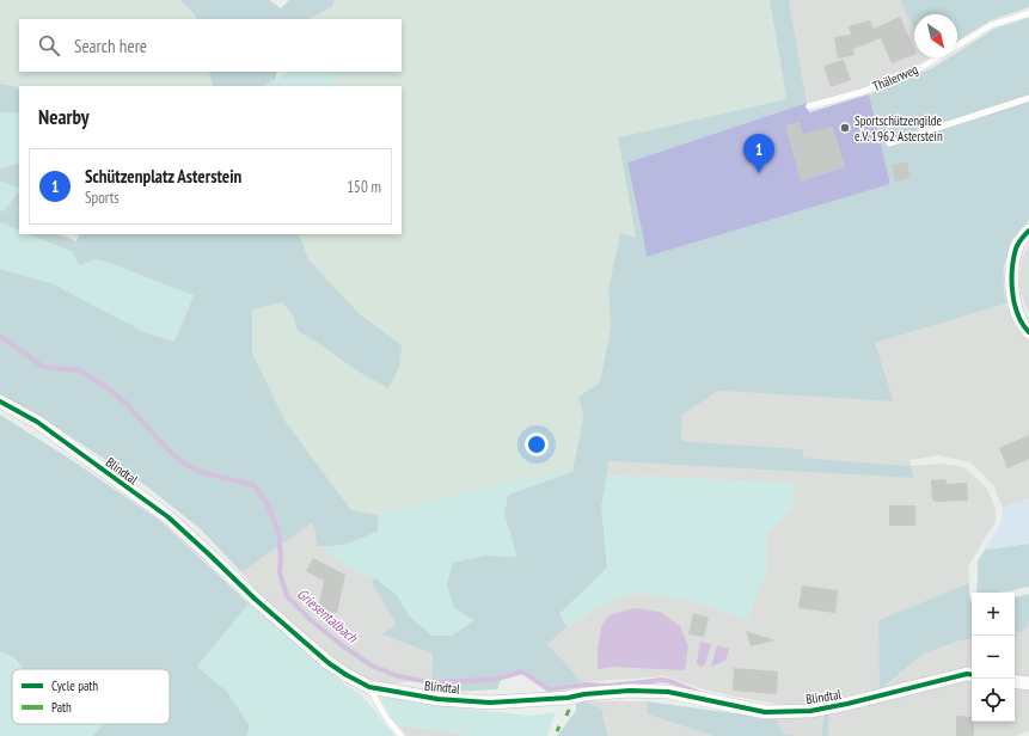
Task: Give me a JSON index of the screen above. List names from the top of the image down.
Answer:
{
  "streets": {
    "street": ["Blindtal"],
    "lane": ["Thälerweg"]
  },
  "water": ["Griesentalbach"],
  "places": ["Sportschützengilde e.V. 1962 Asterstein"],
  "legend": ["Cycle path", "Path"],
  "north": "bottom right",
  "page": {
    "search": "Search here",
    "heading": "Nearby",
    "pins": "1",
    "list": [
      {
        "mark": "1",
        "name": "Schützenplatz Asterstein",
        "note": "Sports",
        "value": "150 m"
      }
    ],
    "map_buttons": ["+", "−"]
  }
}
